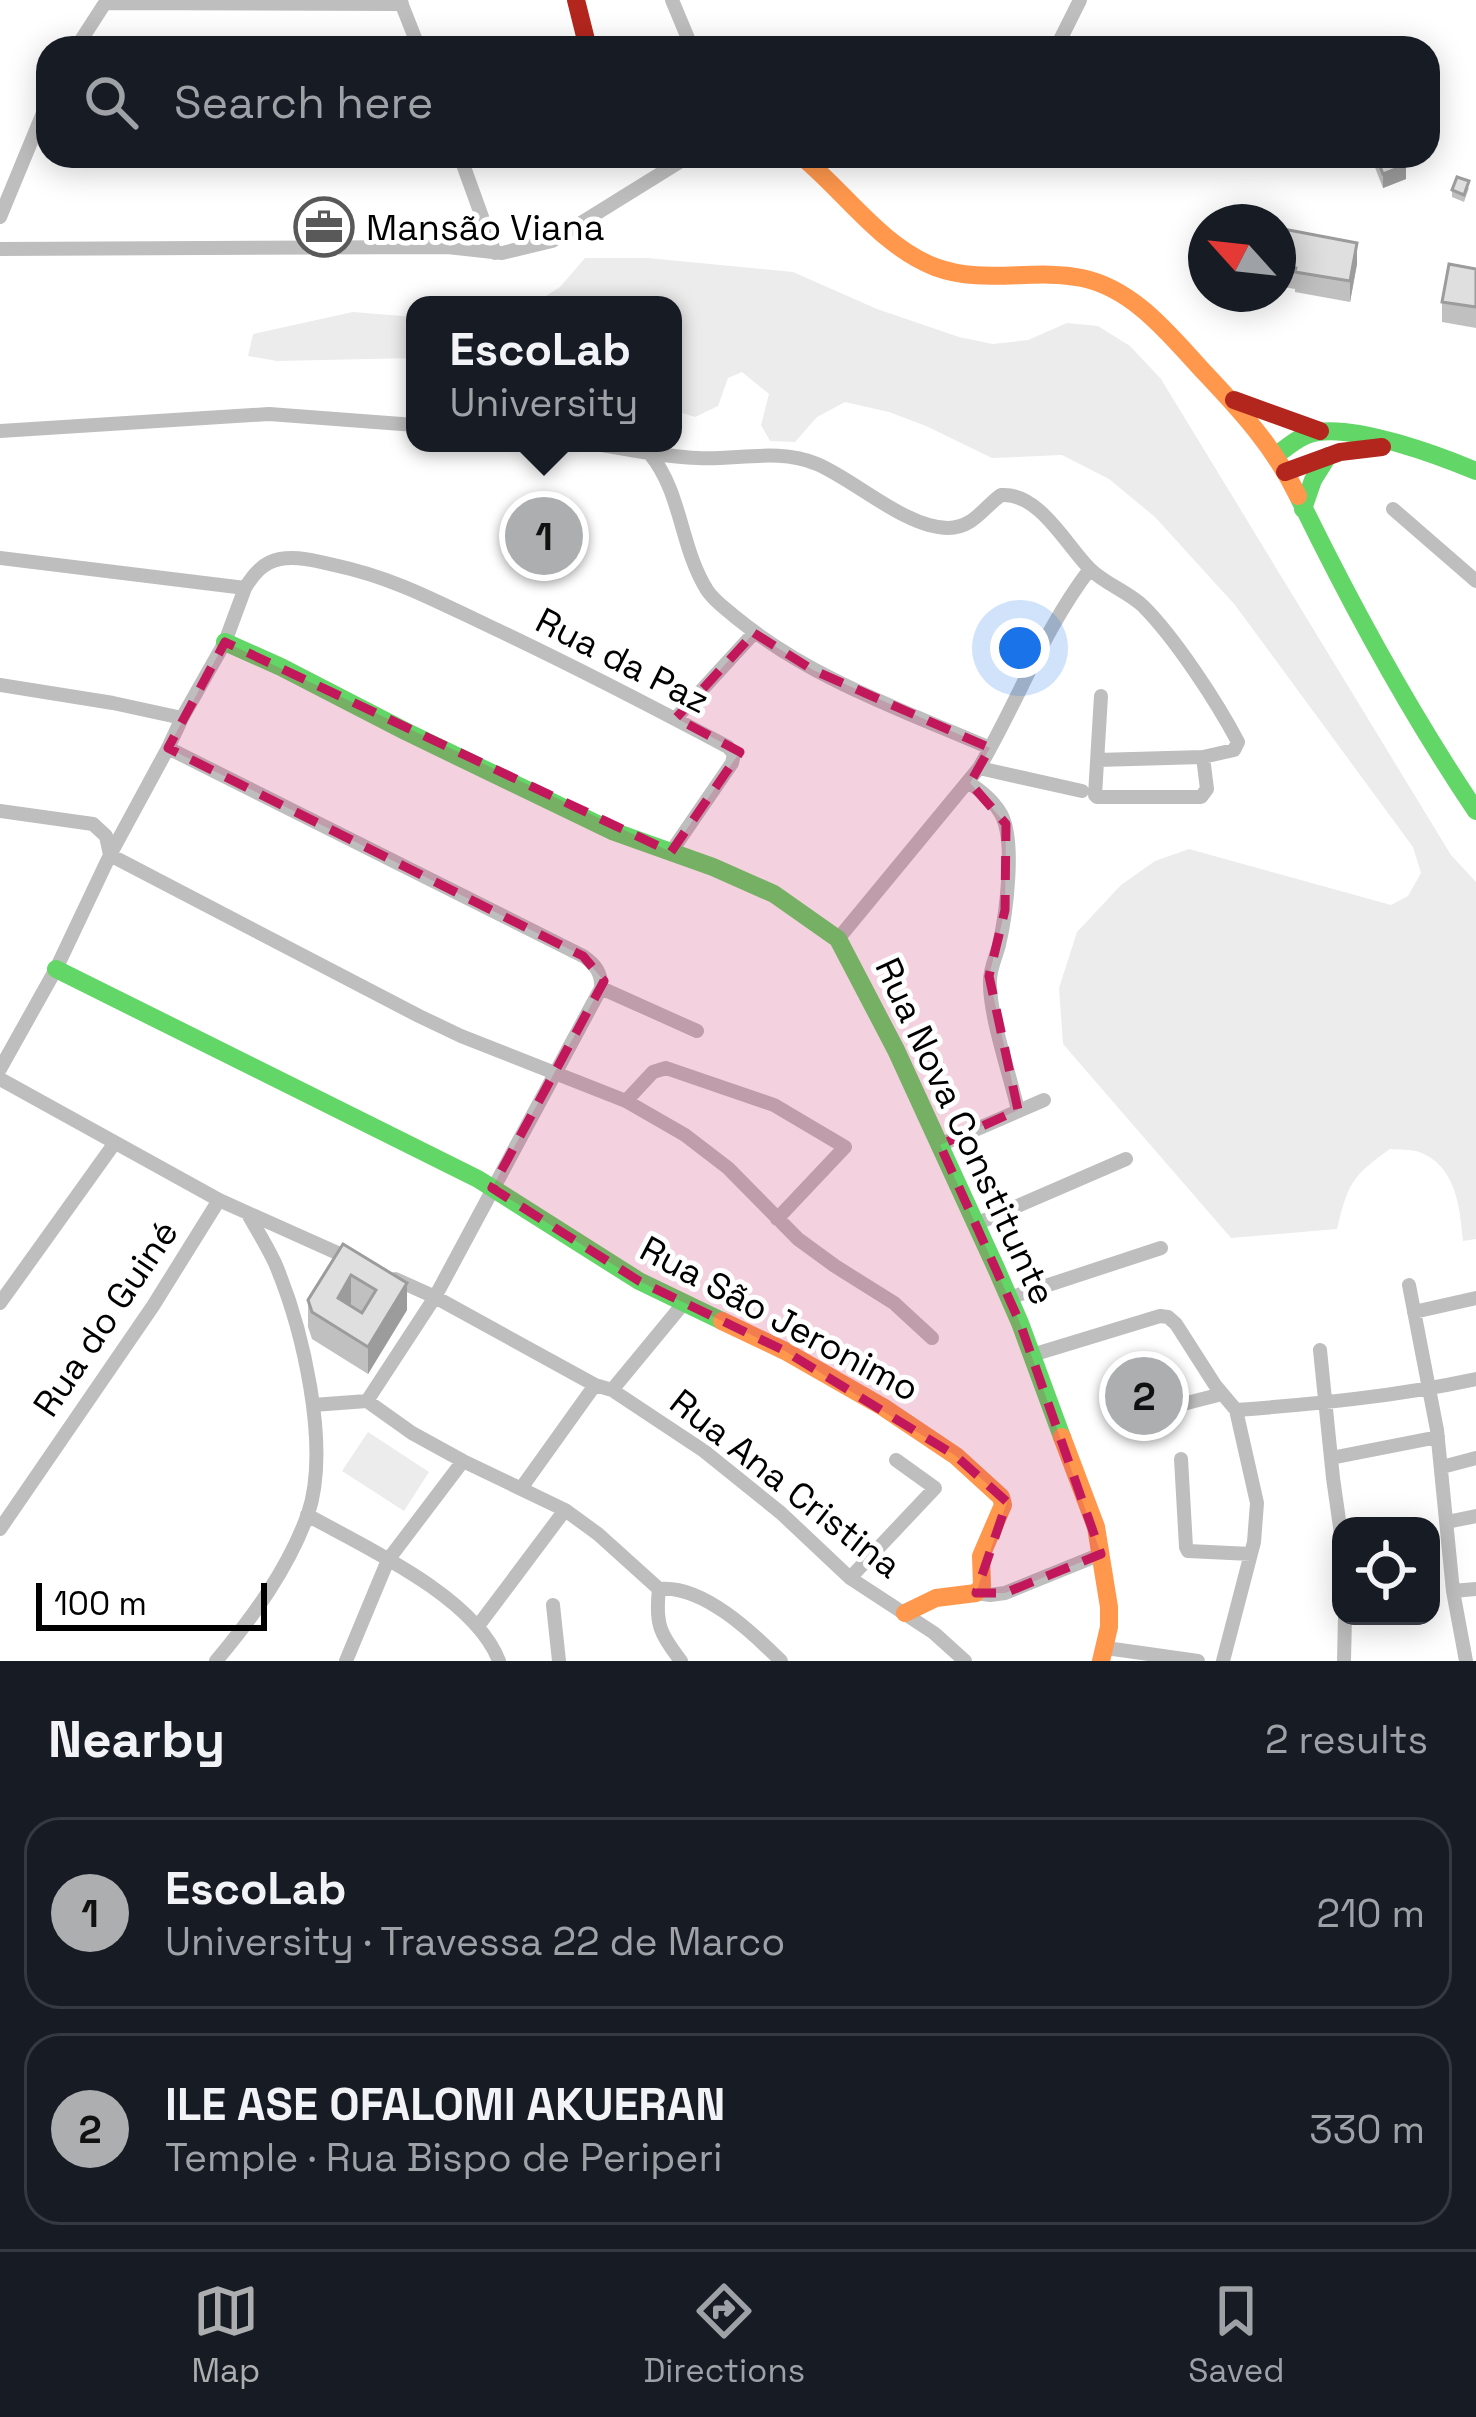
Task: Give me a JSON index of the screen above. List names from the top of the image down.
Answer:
{
  "streets": {
    "street": [
      "Rua da Paz",
      "Rua Nova Constitunte",
      "Rua do Guiné",
      "Rua São Jeronimo",
      "Rua Ana Cristina"
    ]
  },
  "crossings": [
    ["Rua da Paz", "Rua Nova Constitunte"],
    ["Rua do Guiné", "Rua Ana Cristina"]
  ],
  "places": {
    "office": ["Mansão Viana"]
  },
  "scale_bar": "100 m",
  "north": "top left",
  "page": {
    "search": "Search here",
    "popup": ["EscoLab", "University"],
    "pins": ["1", "2"],
    "scale": "100 m",
    "heading": ["Nearby", "2 results"],
    "list": [
      {
        "mark": "1",
        "name": "EscoLab",
        "note": "University · Travessa 22 de Marco",
        "value": "210 m"
      },
      {
        "mark": "2",
        "name": "ILE ASE OFALOMI AKUERAN",
        "note": "Temple · Rua Bispo de Periperi",
        "value": "330 m"
      }
    ],
    "nav": ["Map", "Directions", "Saved"]
  }
}
